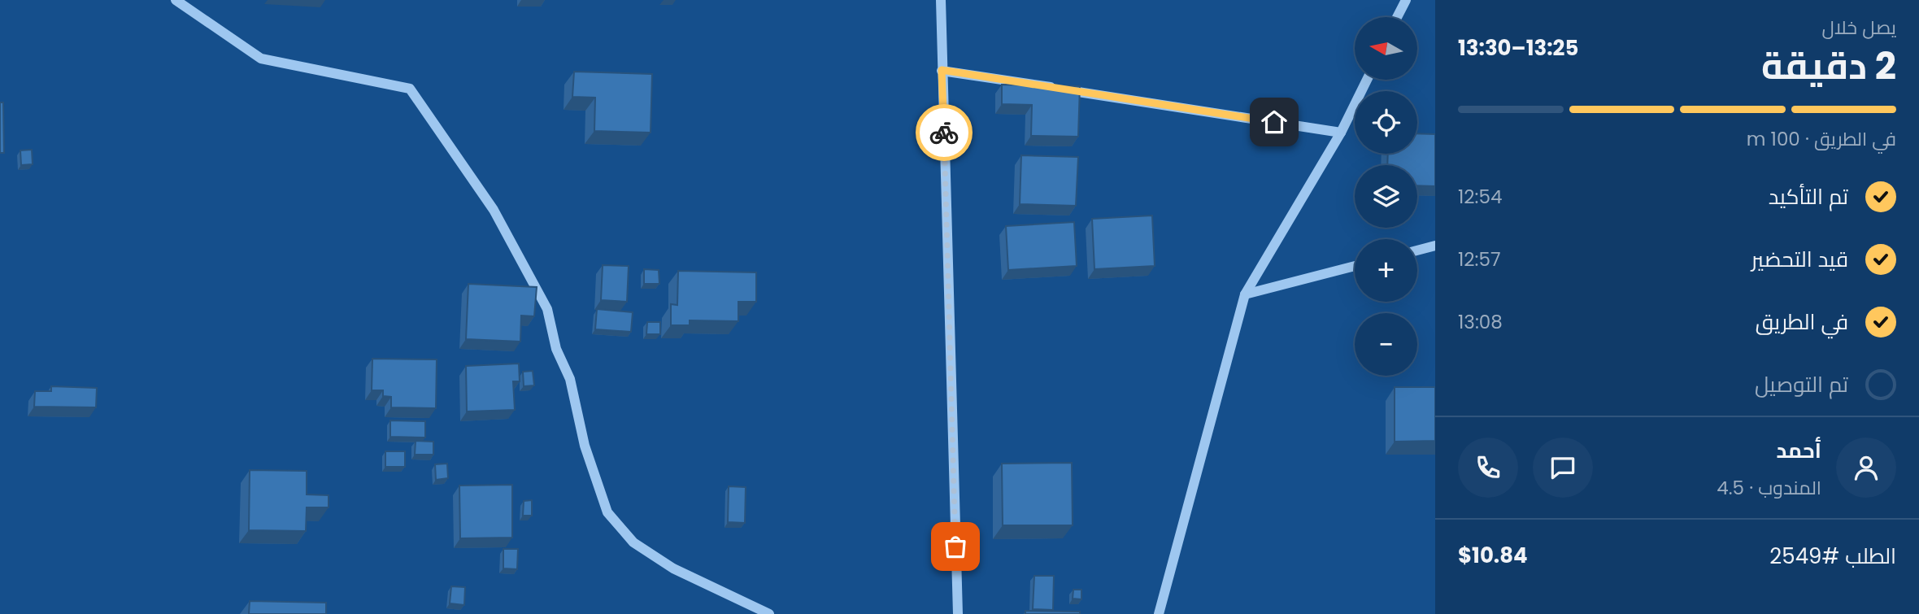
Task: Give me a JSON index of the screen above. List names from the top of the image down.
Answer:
{
  "north": "left",
  "page": {
    "heading": ["2 دقيقة", "يصل خلال", "13:25–13:30"],
    "panel": [
      "أحمد",
      "المندوب · 4.5",
      "الطلب #2549",
      "$10.84"
    ],
    "map_buttons": ["+", "−"],
    "bar": "في الطريق · 100 m",
    "list": [
      ["تم التأكيد", "12:54"],
      ["قيد التحضير", "12:57"],
      ["في الطريق", "13:08"],
      "تم التوصيل"
    ]
  }
}
